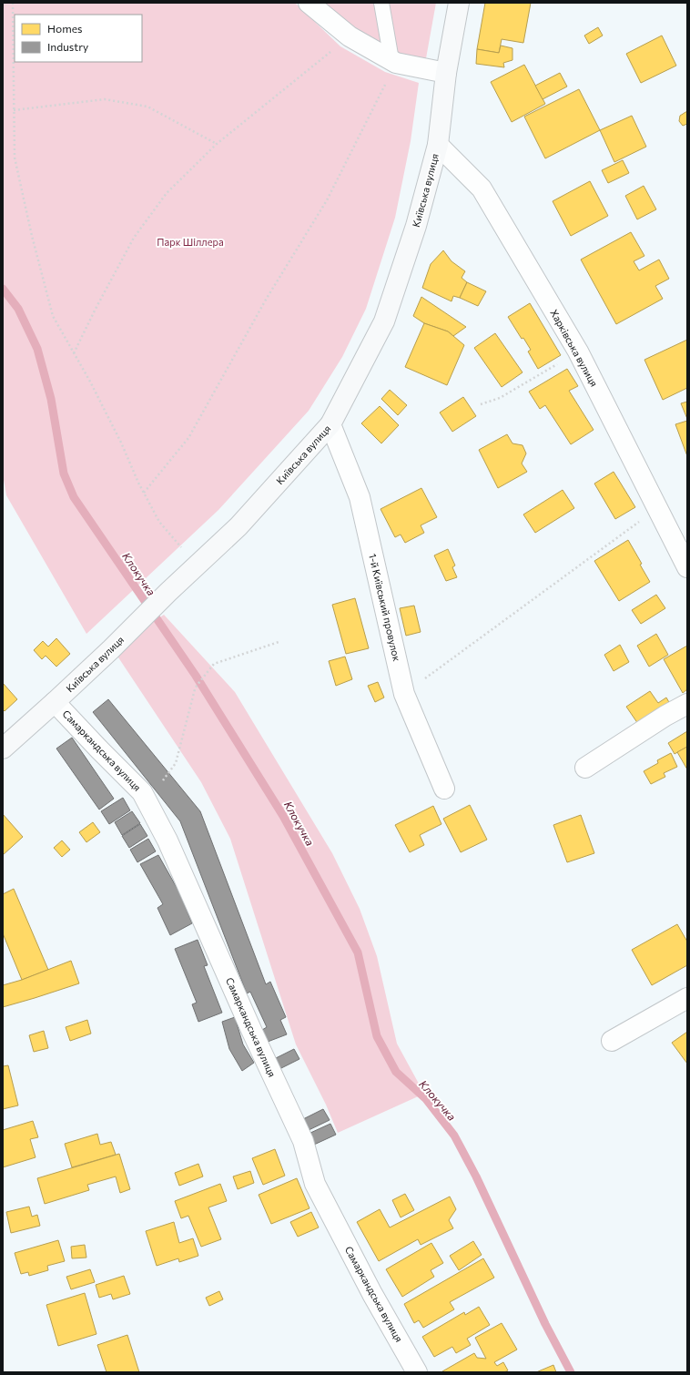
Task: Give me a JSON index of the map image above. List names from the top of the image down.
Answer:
{
  "streets": {
    "street": [
      "Київська вулиця",
      "Харківська вулиця",
      "1-й Київський провулок",
      "Самаркандська вулиця"
    ]
  },
  "crossings": [
    ["Київська вулиця", "Харківська вулиця"],
    ["Київська вулиця", "1-й Київський провулок"],
    ["Київська вулиця", "Самаркандська вулиця"]
  ],
  "water": ["Клокучка"],
  "parks": ["Парк Шіллера"],
  "legend": ["Homes", "Industry"]
}
